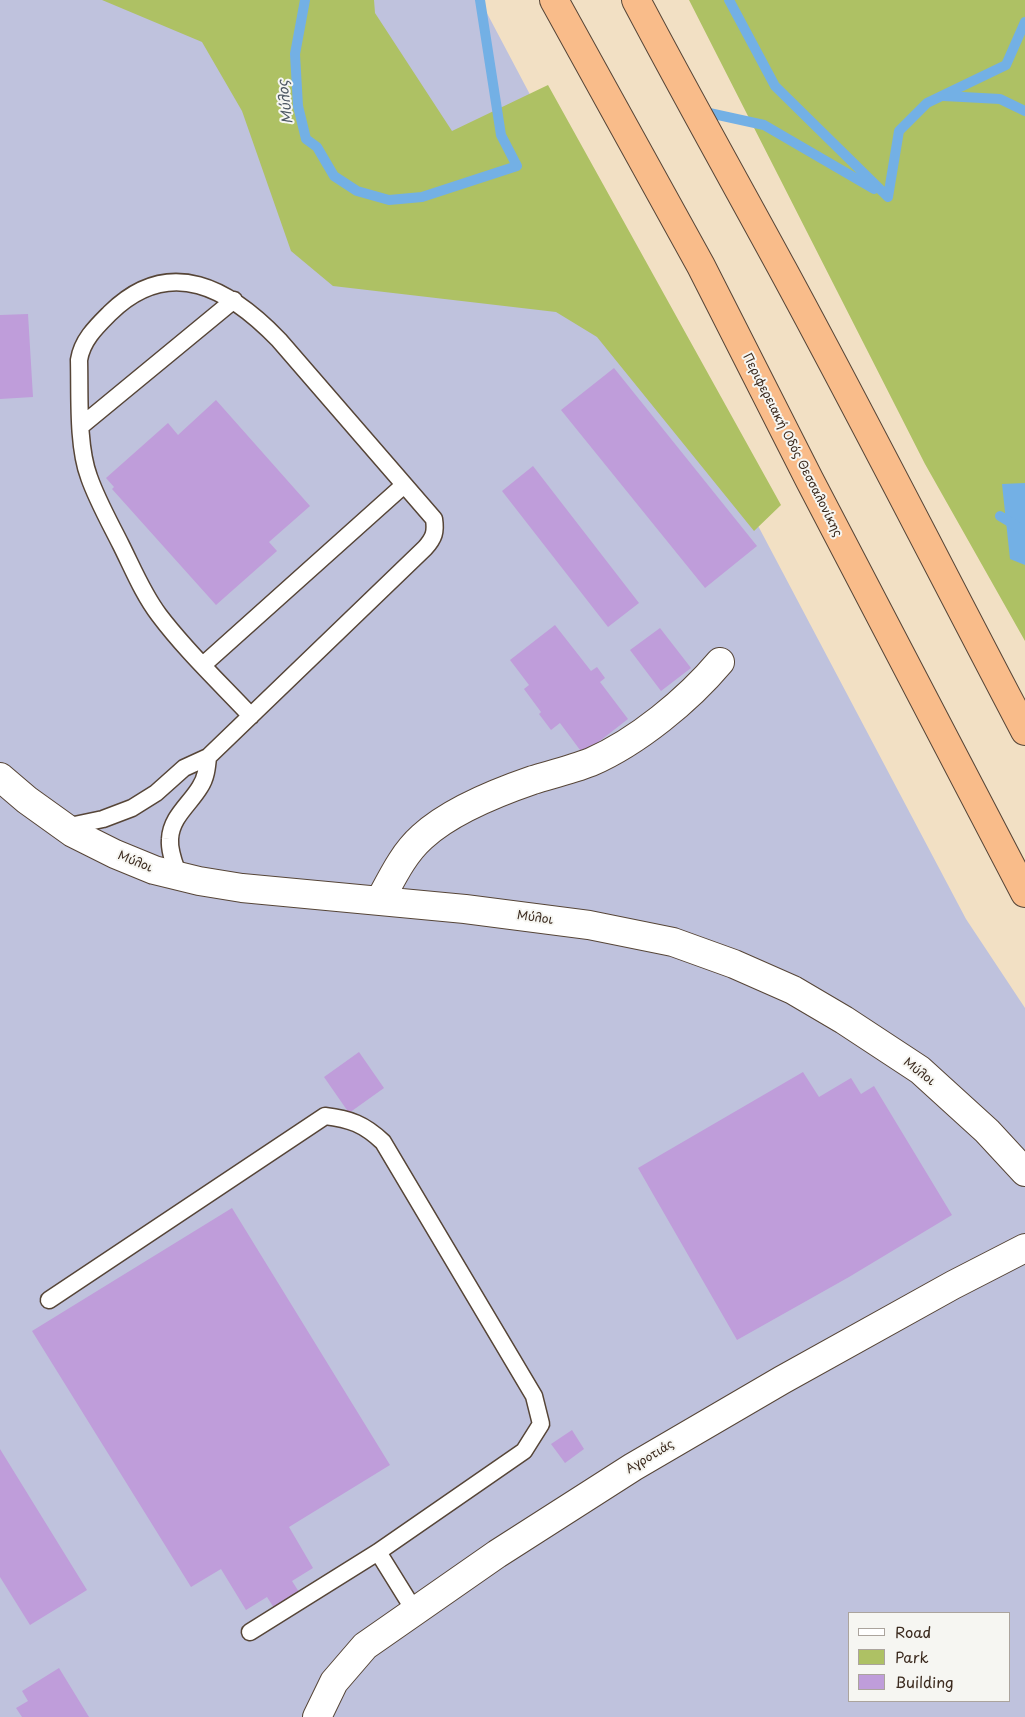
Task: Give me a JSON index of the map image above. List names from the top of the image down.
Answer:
{
  "streets": {
    "highway": ["Περιφερειακή Οδός Θεσσαλονίκης"],
    "street": ["Μύλοι", "Αγροτιάς"]
  },
  "water": ["Μύλος"],
  "legend": ["Road", "Park", "Building"]
}
